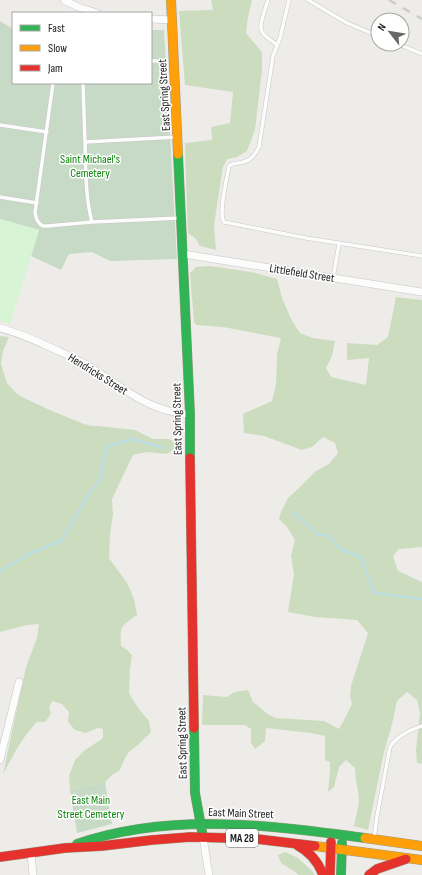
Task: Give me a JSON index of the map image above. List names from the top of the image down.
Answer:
{
  "streets": {
    "main road": ["East Spring Street", "East Main Street", "MA 28"],
    "street": ["Littlefield Street", "Hendricks Street"]
  },
  "crossings": [
    ["East Spring Street", "Littlefield Street"],
    ["East Spring Street", "Hendricks Street"],
    ["East Spring Street", "East Main Street"]
  ],
  "parks": ["Saint Michael's Cemetery", "East Main Street Cemetery"],
  "legend": ["Fast", "Slow", "Jam"],
  "north": "top left"
}
